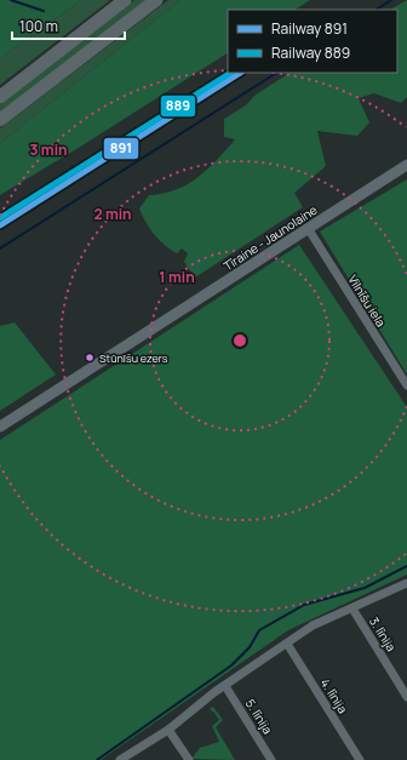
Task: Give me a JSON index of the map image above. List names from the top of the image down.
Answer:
{
  "streets": {
    "main road": ["Tīraine - Jaunolaine"],
    "street": [
      "Vilnīšu iela",
      "3. līnija",
      "4. līnija",
      "5. līnija"
    ]
  },
  "crossings": [
    ["Tīraine - Jaunolaine", "Vilnīšu iela"]
  ],
  "places": ["Stūnīšu ezers"],
  "lines": ["rail line 891", "rail line 889"],
  "legend": ["Railway 891", "Railway 889"],
  "scale_bar": "100 m",
  "rings": ["3 min", "2 min", "1 min"]
}
